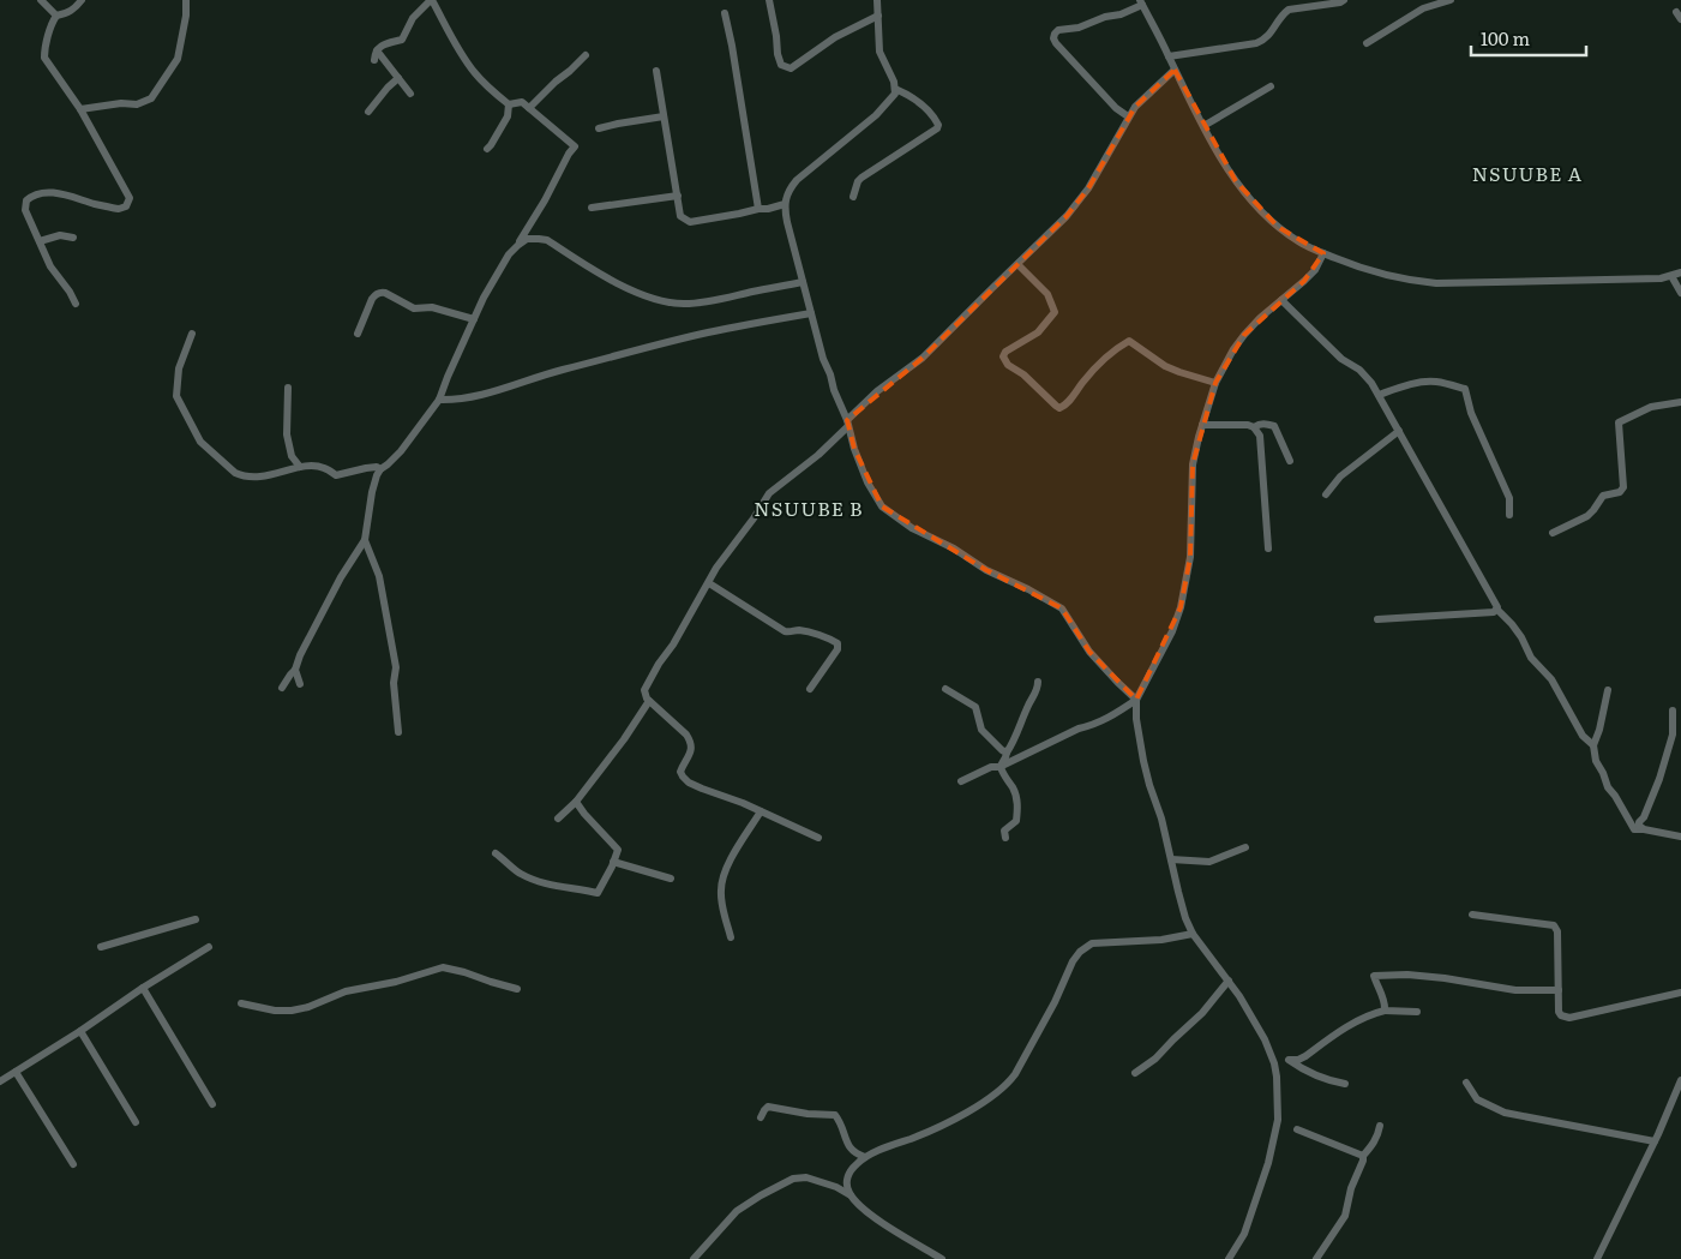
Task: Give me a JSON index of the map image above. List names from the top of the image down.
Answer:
{
  "districts": ["NSUUBE A", "NSUUBE B"],
  "scale_bar": "100 m"
}
